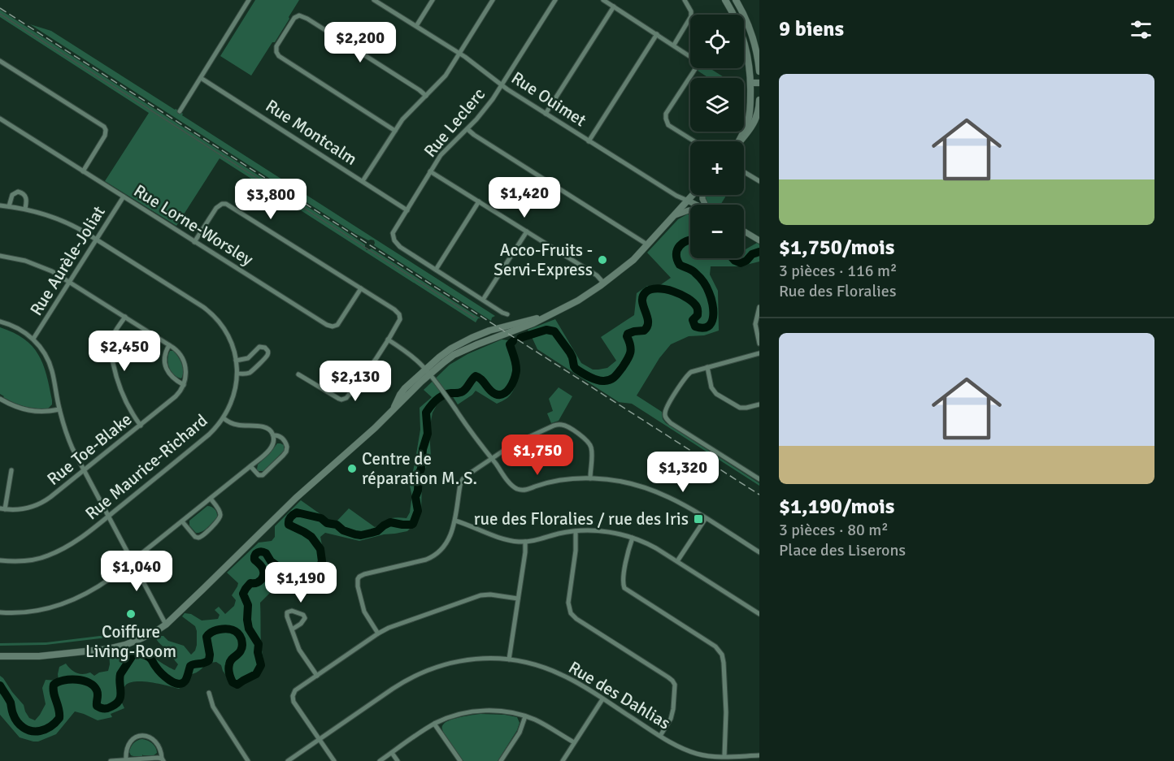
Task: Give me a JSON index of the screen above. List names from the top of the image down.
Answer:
{
  "streets": {
    "street": [
      "Rue Ouimet",
      "Rue Leclerc",
      "Rue Montcalm",
      "Rue Lorne-Worsley",
      "Rue Aurèle-Joliat",
      "Rue Toe-Blake",
      "Rue Maurice-Richard",
      "Rue des Dahlias"
    ]
  },
  "crossings": [
    ["Rue Ouimet", "Rue Leclerc"],
    ["Rue Leclerc", "Rue Montcalm"],
    ["Rue Lorne-Worsley", "Rue Aurèle-Joliat"],
    ["Rue Aurèle-Joliat", "Rue Maurice-Richard"]
  ],
  "places": {
    "other": ["Acco-Fruits - Servi-Express", "Centre de réparation M. S.", "Coiffure Living-Room"],
    "transit": ["rue des Floralies / rue des Iris"]
  },
  "page": {
    "heading": "9 biens",
    "map_buttons": ["+", "−"],
    "price": [
      "$2,200",
      "$1,420",
      "$3,800",
      "$2,450",
      "$2,130",
      "$1,750",
      "$1,320",
      "$1,040",
      "$1,190"
    ],
    "list": [
      {
        "name": "$1,750/mois",
        "note": "3 pièces · 116 m² · Rue des Floralies"
      },
      {
        "name": "$1,190/mois",
        "note": "3 pièces · 80 m² · Place des Liserons"
      }
    ]
  }
}
